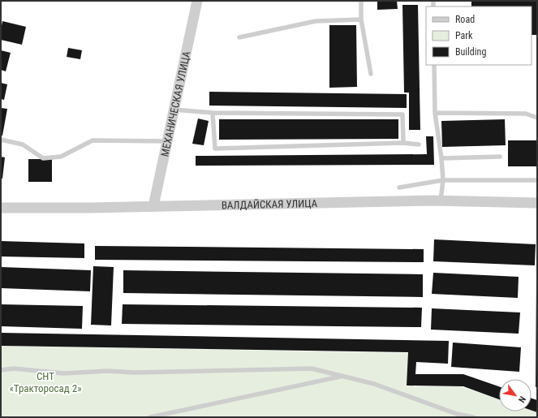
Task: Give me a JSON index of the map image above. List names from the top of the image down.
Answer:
{
  "streets": {
    "street": ["МЕХАНИЧЕСКАЯ УЛИЦА", "ВАЛДАЙСКАЯ УЛИЦА"]
  },
  "crossings": [
    ["МЕХАНИЧЕСКАЯ УЛИЦА", "ВАЛДАЙСКАЯ УЛИЦА"]
  ],
  "parks": ["СНТ «Тракторосад 2»"],
  "legend": ["Road", "Park", "Building"],
  "north": "bottom right"
}
